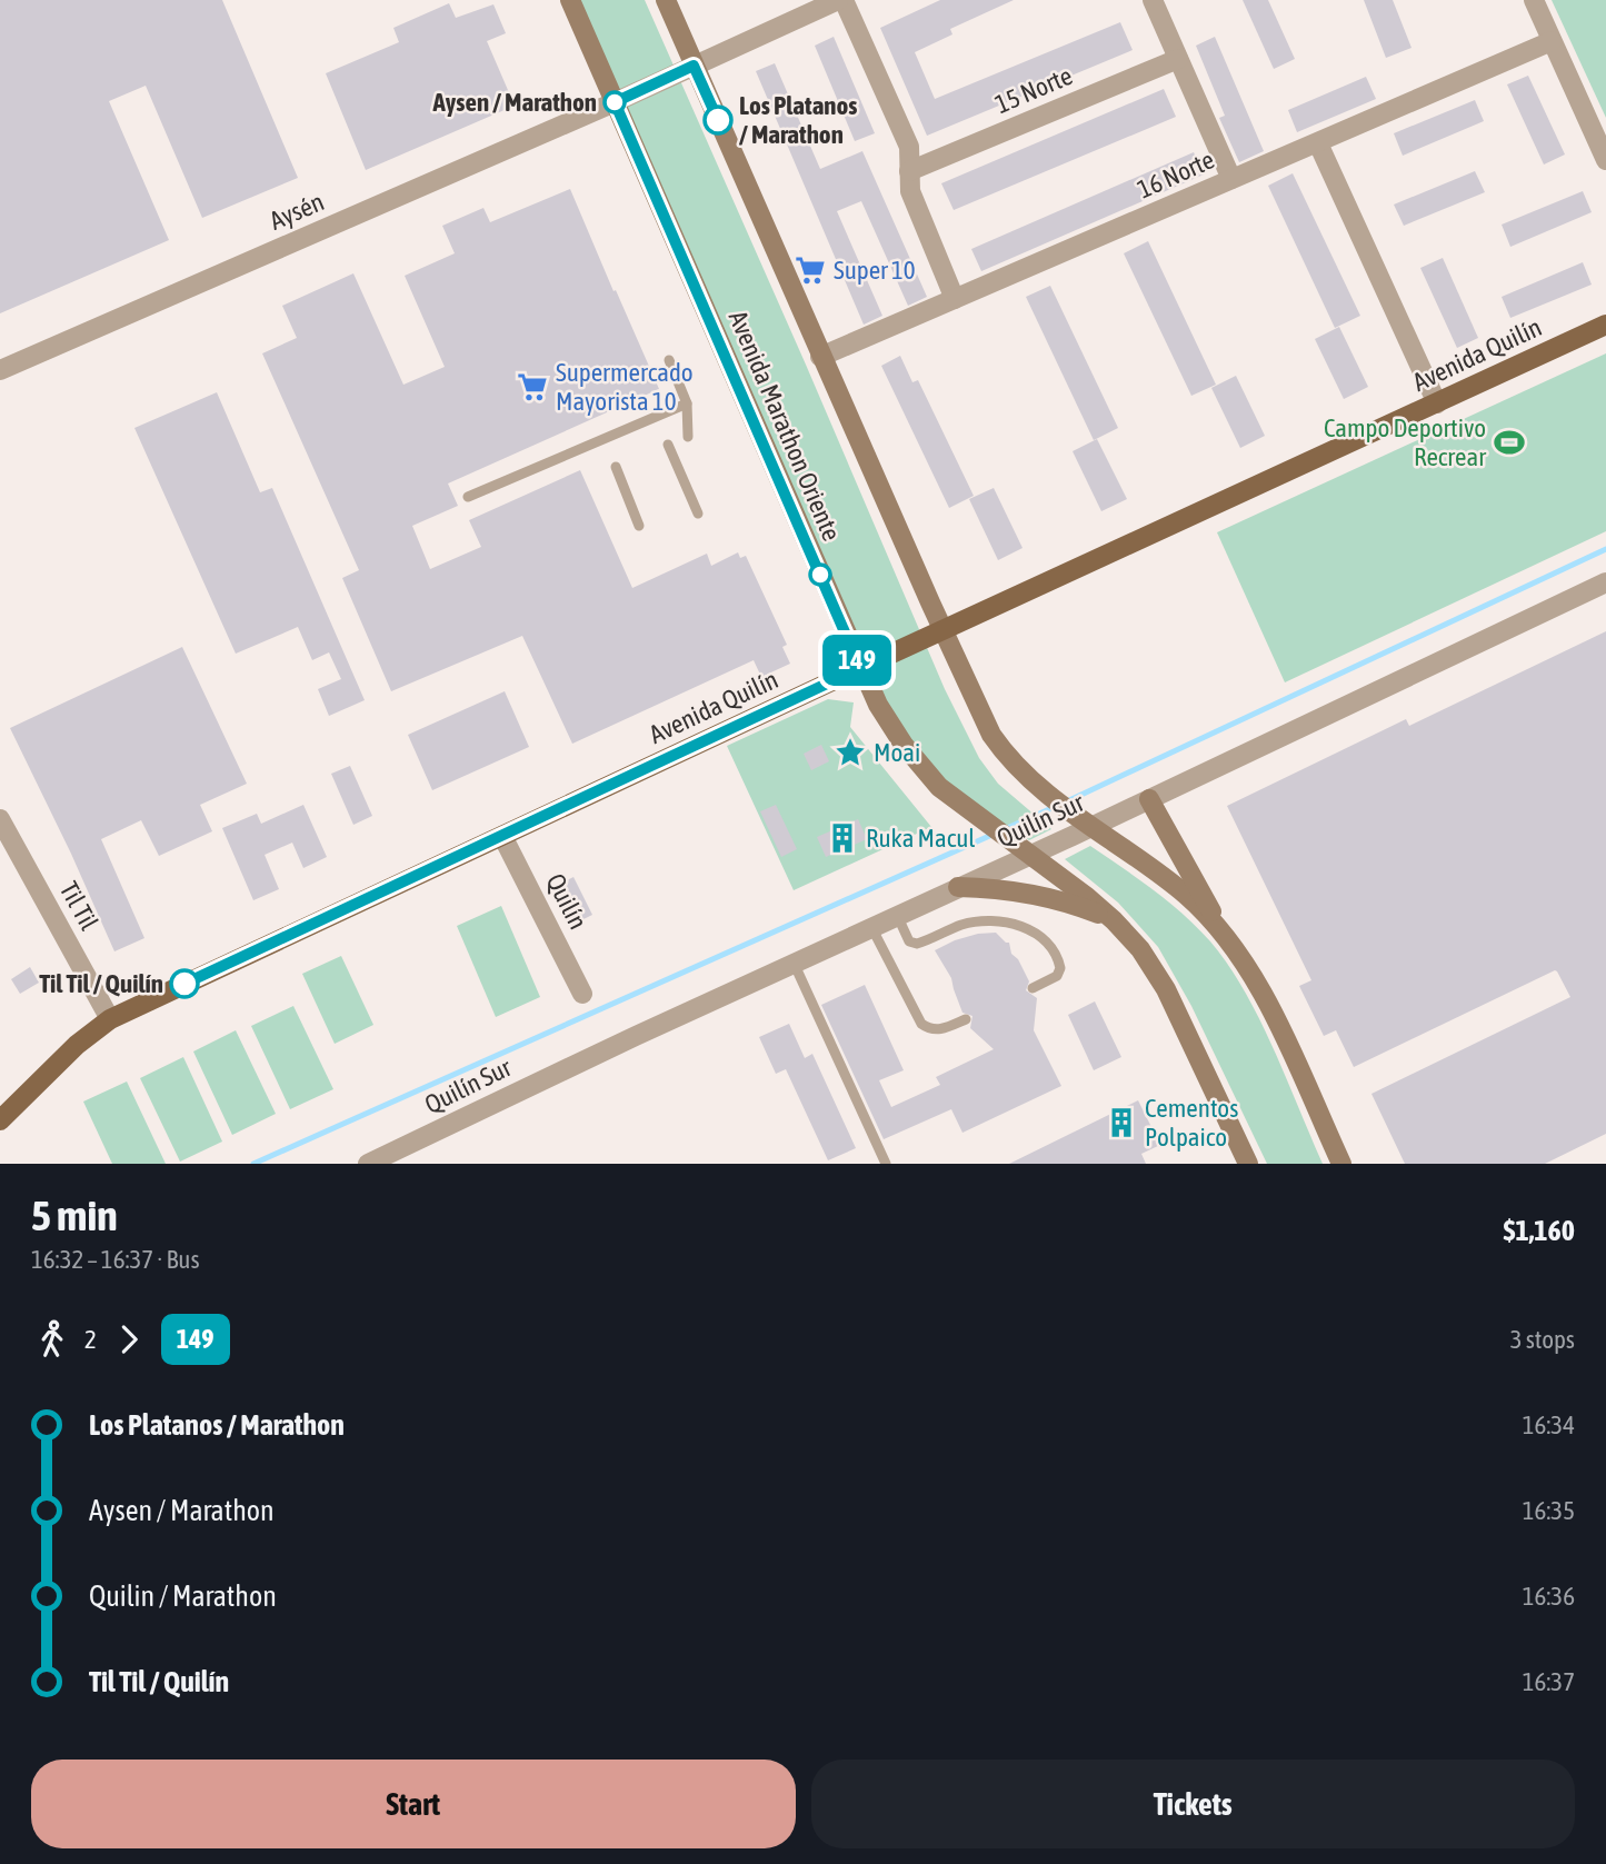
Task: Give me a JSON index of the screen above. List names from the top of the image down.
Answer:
{
  "streets": {
    "main road": ["Avenida Quilín", "Avenida Marathon Oriente"],
    "street": [
      "15 Norte",
      "16 Norte",
      "Aysén",
      "Quilín Sur",
      "Quilín",
      "Til Til"
    ]
  },
  "crossings": [
    ["Aysén", "Avenida Marathon Oriente"],
    ["Avenida Quilín", "Avenida Marathon Oriente"],
    ["Avenida Quilín", "Quilín"],
    ["Avenida Quilín", "Til Til"],
    ["Avenida Marathon Oriente", "Quilín Sur"]
  ],
  "places": {
    "other": ["Aysen / Marathon", "Los Platanos / Marathon", "Til Til / Quilín"],
    "supermarket": ["Super 10", "Supermercado Mayorista 10"],
    "sports": ["Campo Deportivo Recrear"],
    "place": ["Moai"],
    "building": ["Ruka Macul", "Cementos Polpaico"]
  },
  "lines": ["bus line 149"],
  "page": {
    "on_map": "149",
    "heading": ["5 min", "16:32 – 16:37 · Bus", "$1,160"],
    "legs": ["2", "149", "3 stops"],
    "list": [
      {
        "name": "Los Platanos / Marathon",
        "value": "16:34"
      },
      {
        "name": "Aysen / Marathon",
        "value": "16:35"
      },
      {
        "name": "Quilin / Marathon",
        "value": "16:36"
      },
      {
        "name": "Til Til / Quilín",
        "value": "16:37"
      }
    ],
    "buttons": ["Start", "Tickets"]
  }
}
